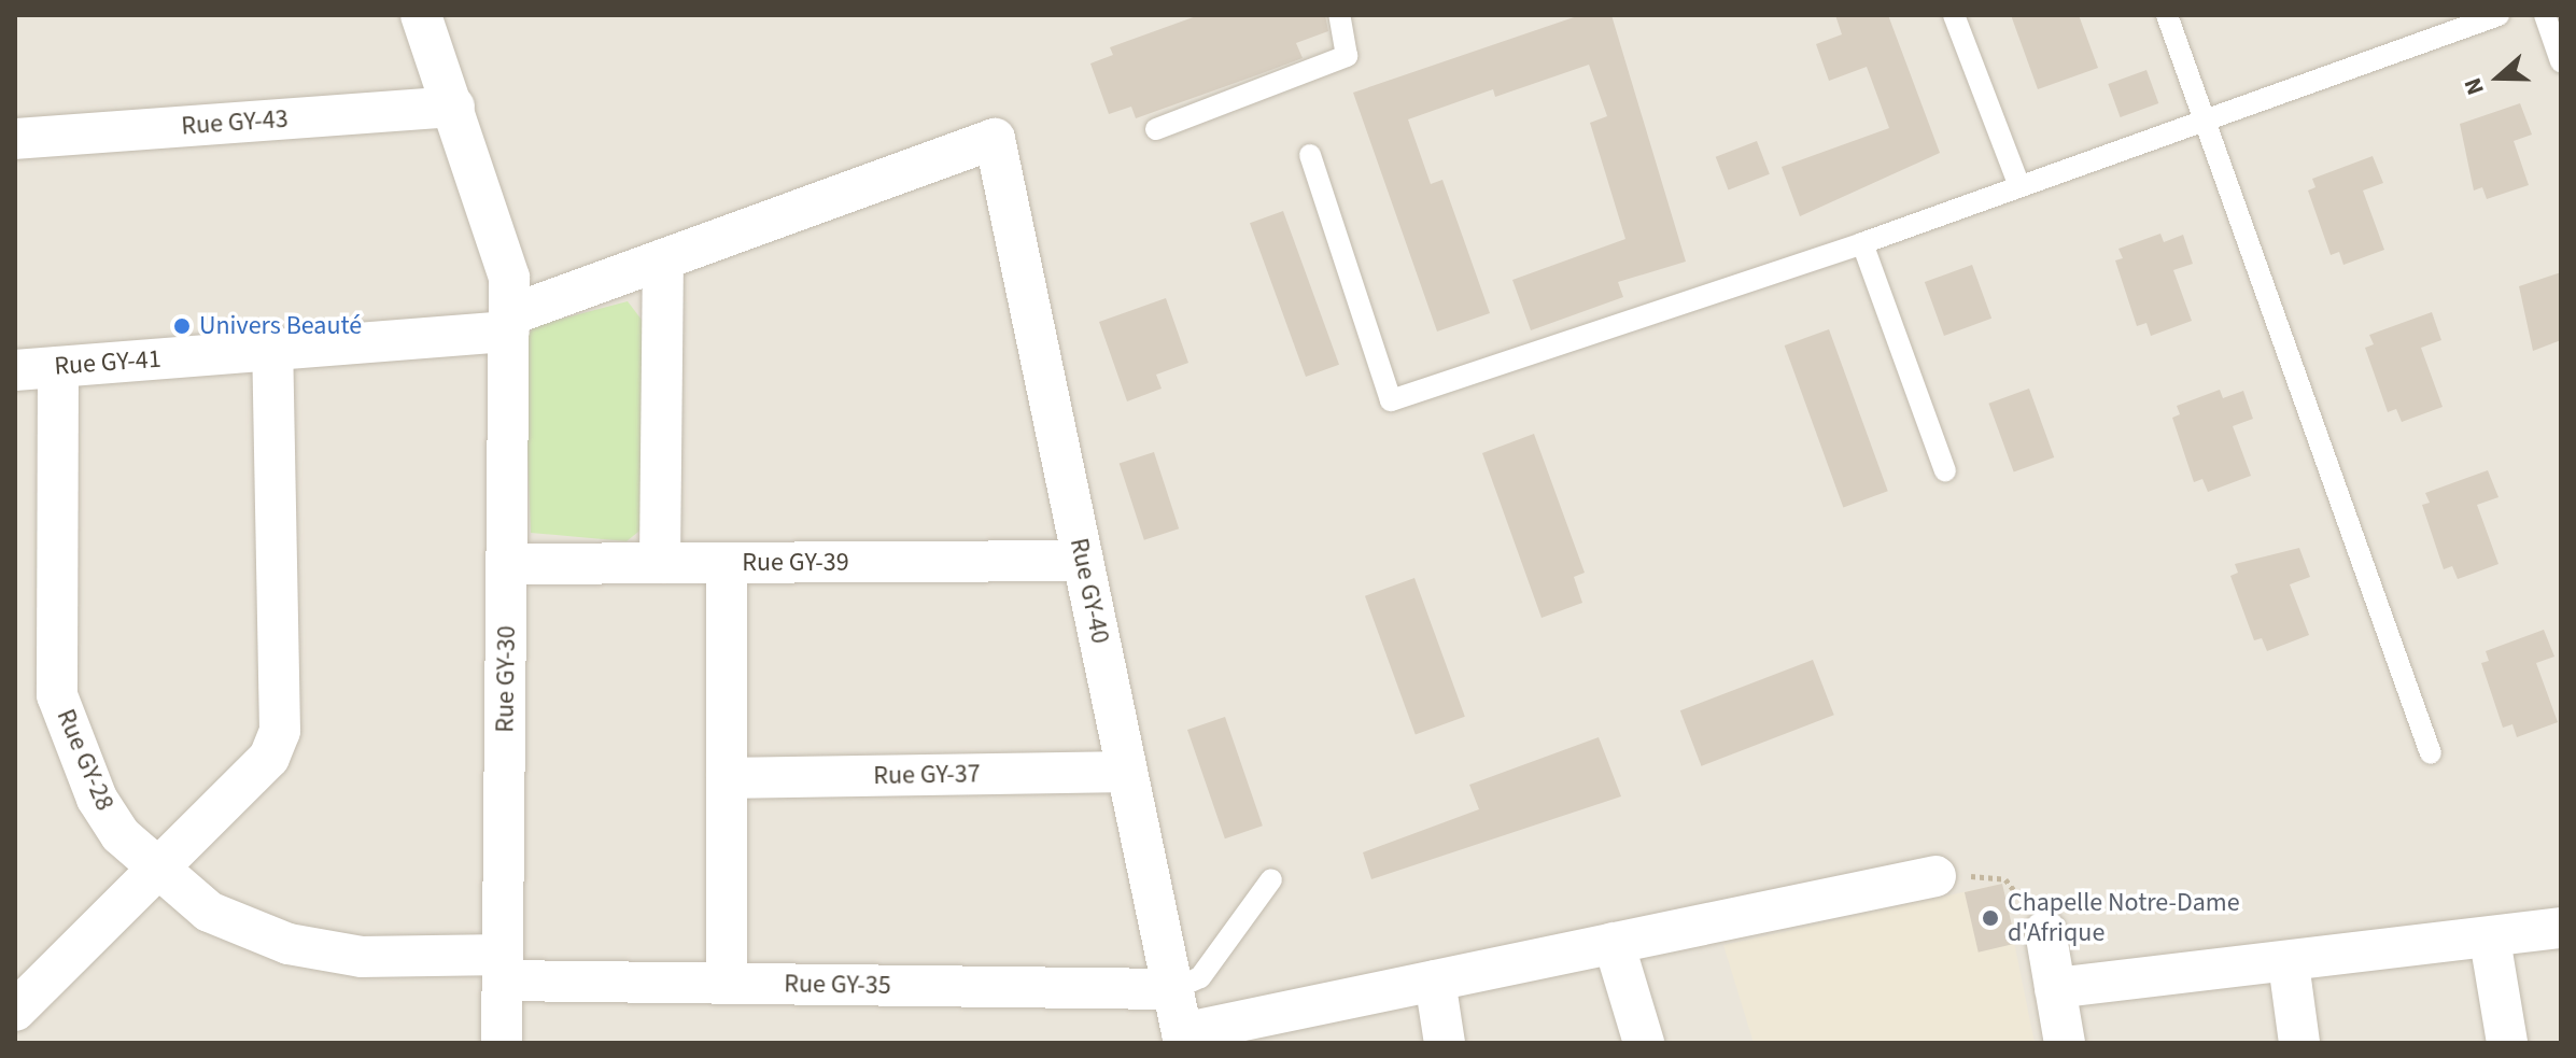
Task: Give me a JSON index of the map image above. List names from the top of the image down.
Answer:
{
  "streets": {
    "street": [
      "Rue GY-43",
      "Rue GY-41",
      "Rue GY-39",
      "Rue GY-40",
      "Rue GY-30",
      "Rue GY-28",
      "Rue GY-37",
      "Rue GY-35"
    ]
  },
  "crossings": [
    ["Rue GY-43", "Rue GY-30"],
    ["Rue GY-41", "Rue GY-40"],
    ["Rue GY-41", "Rue GY-30"],
    ["Rue GY-41", "Rue GY-28"],
    ["Rue GY-39", "Rue GY-40"],
    ["Rue GY-39", "Rue GY-30"],
    ["Rue GY-40", "Rue GY-37"],
    ["Rue GY-40", "Rue GY-35"],
    ["Rue GY-30", "Rue GY-28"],
    ["Rue GY-30", "Rue GY-35"],
    ["Rue GY-28", "Rue GY-35"]
  ],
  "places": ["Univers Beauté", "Chapelle Notre-Dame d'Afrique"],
  "north": "left"
}
